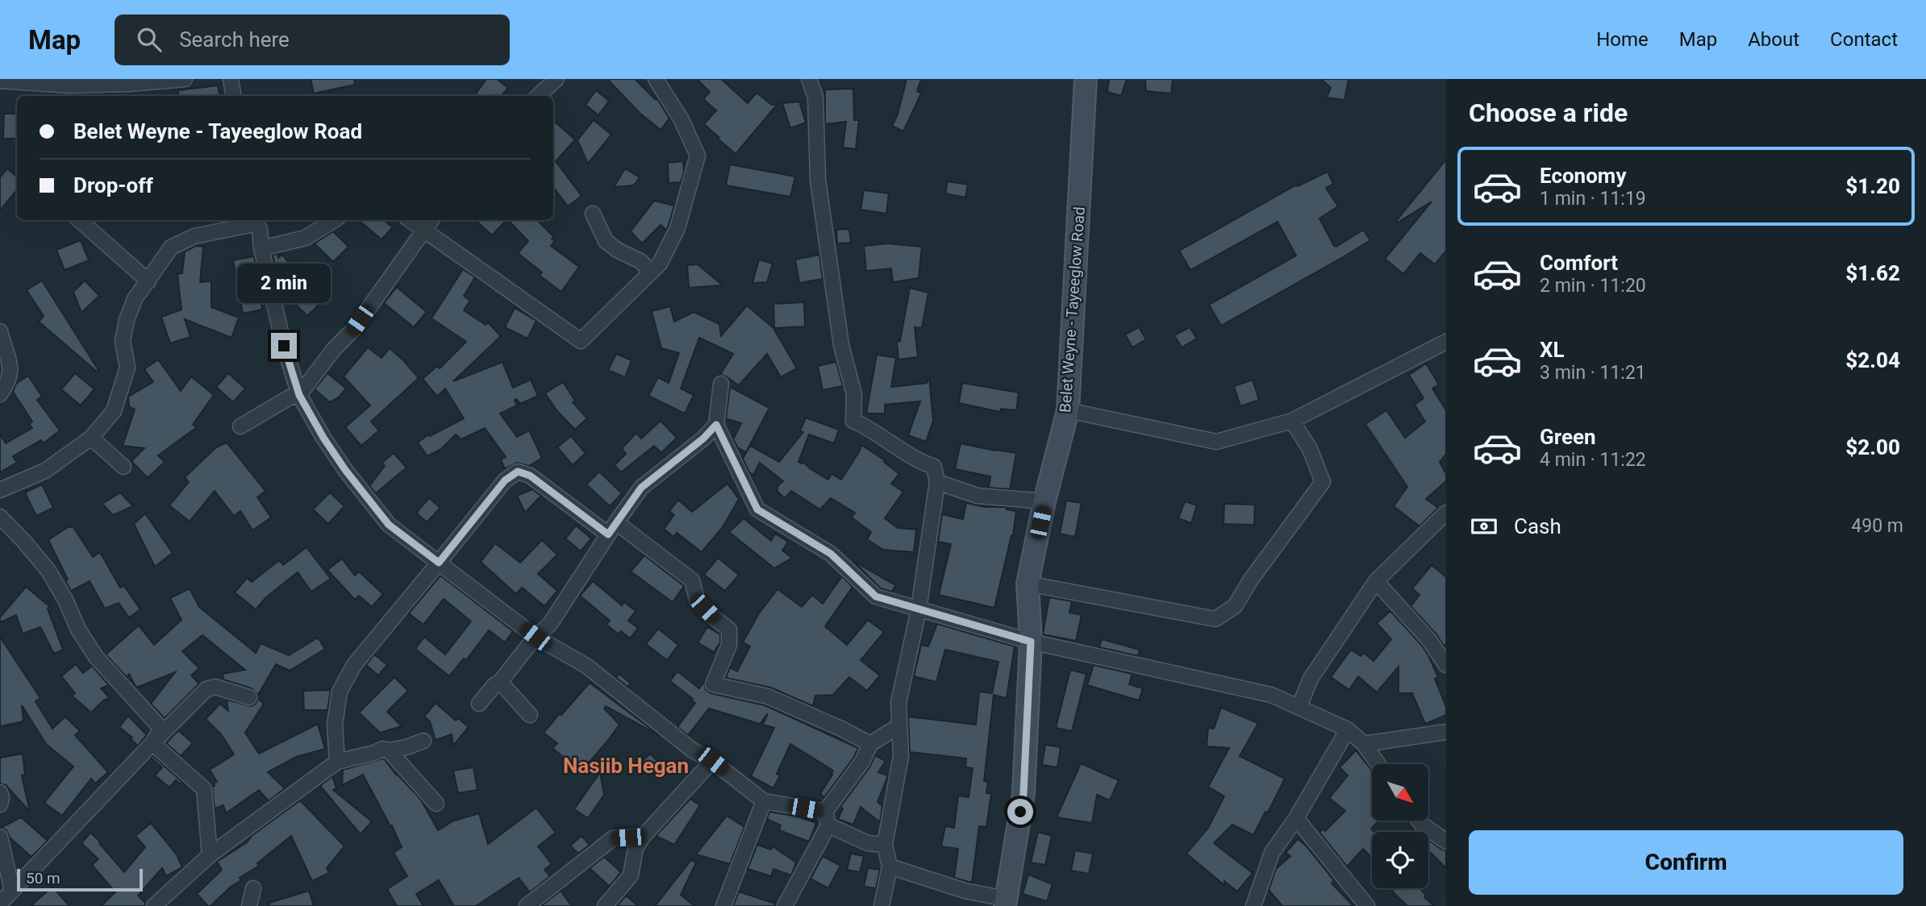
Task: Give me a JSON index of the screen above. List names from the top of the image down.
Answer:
{
  "streets": {
    "main road": ["Belet Weyne - Tayeeglow Road"]
  },
  "districts": ["Nasiib Hegan"],
  "scale_bar": "50 m",
  "north": "bottom right",
  "page": {
    "header": "Map",
    "search": "Search here",
    "nav": [
      "Home",
      "Map",
      "About",
      "Contact"
    ],
    "heading": "Choose a ride",
    "banner": ["Belet Weyne - Tayeeglow Road", "Drop-off"],
    "list": [
      {
        "name": "Economy",
        "note": "1 min · 11:19",
        "value": "$1.20"
      },
      {
        "name": "Comfort",
        "note": "2 min · 11:20",
        "value": "$1.62"
      },
      {
        "name": "XL",
        "note": "3 min · 11:21",
        "value": "$2.04"
      },
      {
        "name": "Green",
        "note": "4 min · 11:22",
        "value": "$2.00"
      }
    ],
    "bubble": "2 min",
    "pay": ["Cash", "490 m"],
    "buttons": "Confirm",
    "scale": "50 m"
  }
}
